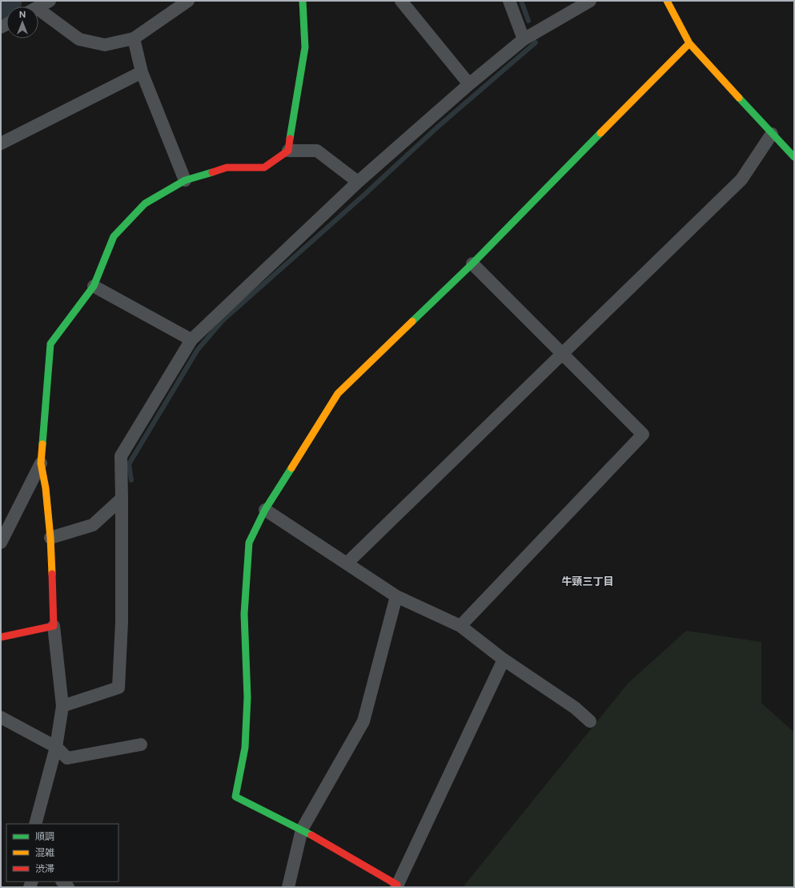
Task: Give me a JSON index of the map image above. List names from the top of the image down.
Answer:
{
  "districts": ["牛頸三丁目"],
  "legend": ["順調", "混雑", "渋滞"],
  "north": "top"
}
